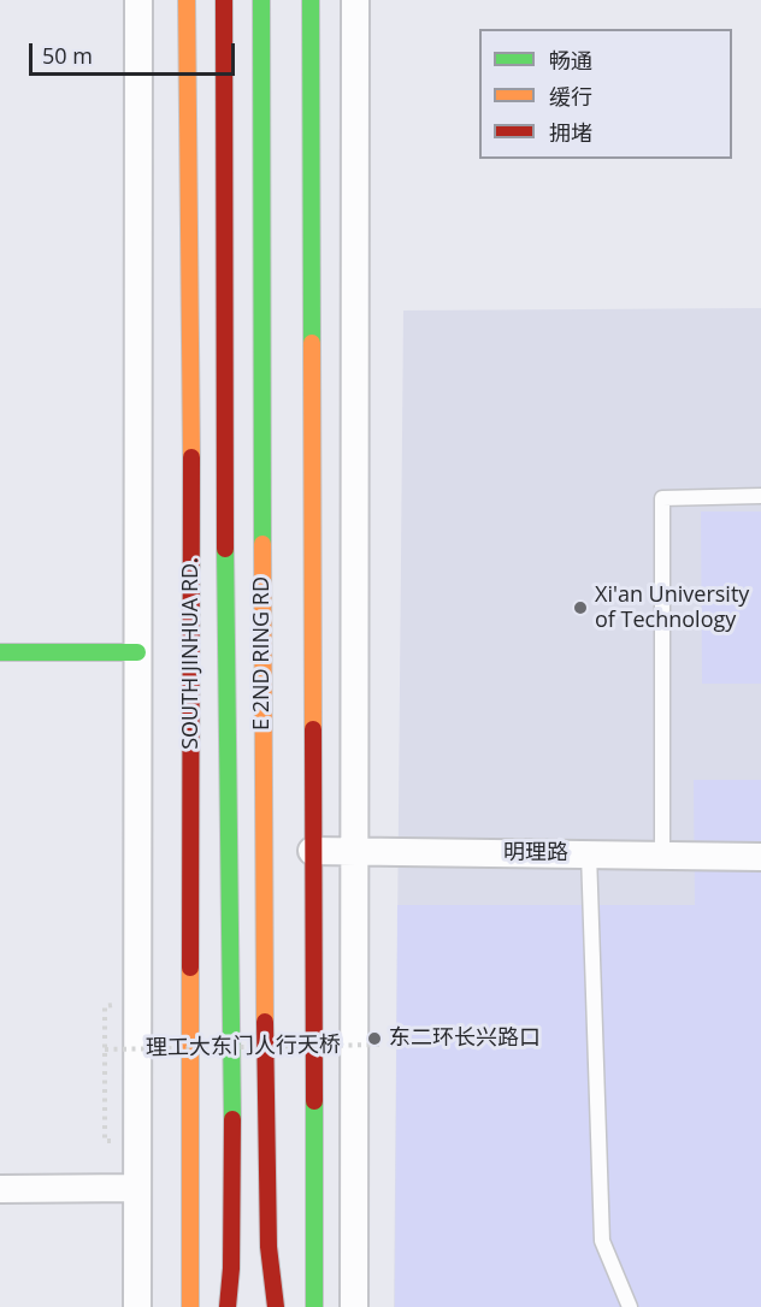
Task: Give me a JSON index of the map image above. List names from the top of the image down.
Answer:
{
  "streets": {
    "main road": ["SOUTH JINHUA RD.", "E 2ND RING RD"],
    "street": ["明理路"],
    "path": ["理工大东门人行天桥"]
  },
  "places": ["Xi'an University of Technology", "东二环长兴路口"],
  "legend": ["畅通", "缓行", "拥堵"],
  "scale_bar": "50 m"
}
